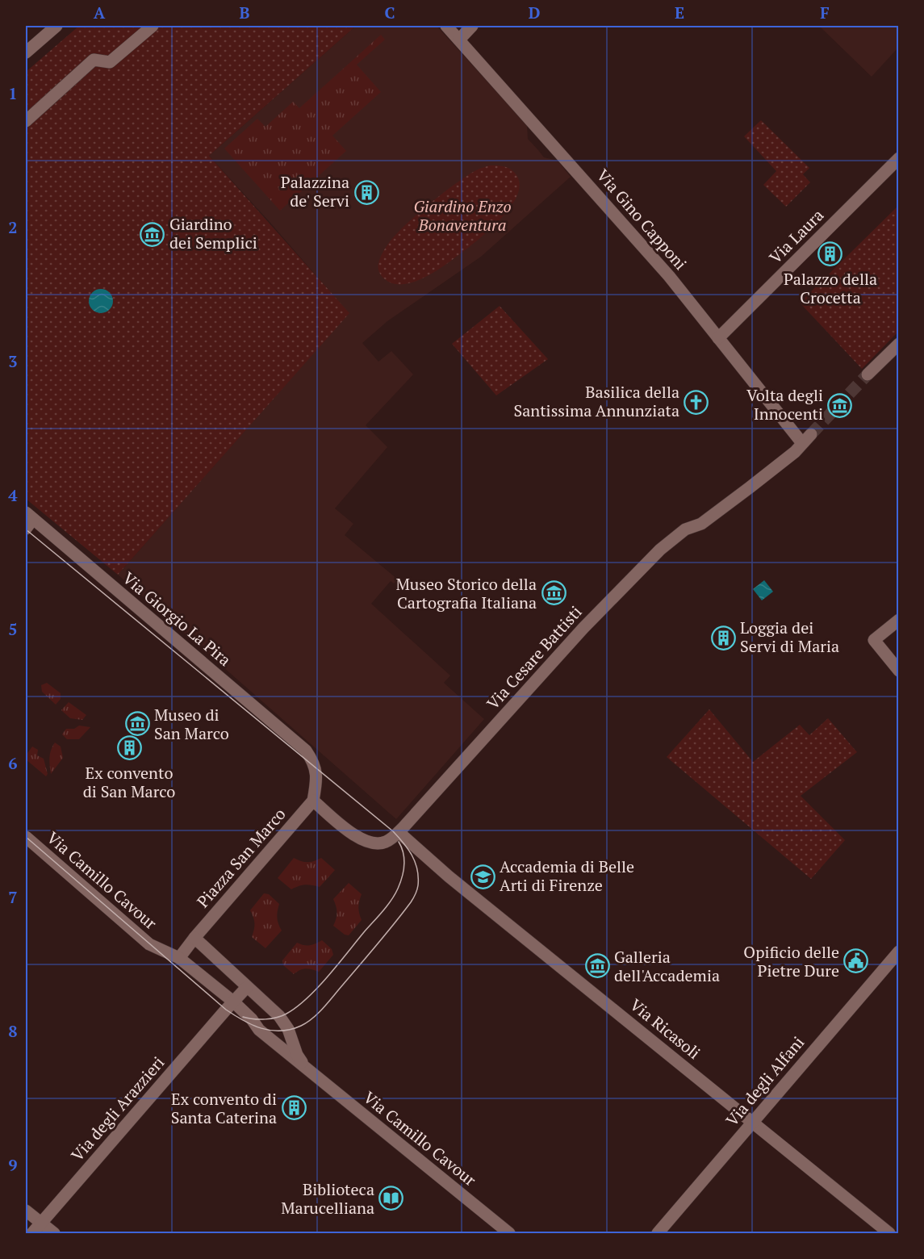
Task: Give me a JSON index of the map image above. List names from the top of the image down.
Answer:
{
  "streets": {
    "street": [
      "Via Gino Capponi",
      "Via Laura",
      "Via Giorgio La Pira",
      "Via Cesare Battisti",
      "Piazza San Marco",
      "Via Camillo Cavour",
      "Via Ricasoli",
      "Via degli Alfani",
      "Via degli Arazzieri"
    ]
  },
  "crossings": [
    ["Via Gino Capponi", "Via Laura"],
    ["Via Gino Capponi", "Via Cesare Battisti"],
    ["Via Giorgio La Pira", "Piazza San Marco"],
    ["Via Cesare Battisti", "Via Ricasoli"],
    ["Piazza San Marco", "Via Camillo Cavour"],
    ["Via Ricasoli", "Via degli Alfani"]
  ],
  "parks": ["Giardino Enzo Bonaventura"],
  "places": {
    "building": [
      "Palazzina de' Servi",
      "Palazzo della Crocetta",
      "Loggia dei Servi di Maria",
      "Ex convento di San Marco",
      "Ex convento di Santa Caterina"
    ],
    "museum": [
      "Giardino dei Semplici",
      "Volta degli Innocenti",
      "Museo Storico della Cartografia Italiana",
      "Museo di San Marco",
      "Galleria dell'Accademia"
    ],
    "church": ["Basilica della Santissima Annunziata"],
    "school or university": ["Accademia di Belle Arti di Firenze"],
    "public building": ["Opificio delle Pietre Dure"],
    "library": ["Biblioteca Marucelliana"]
  },
  "grid": {
    "columns": [
      "A",
      "B",
      "C",
      "D",
      "E",
      "F"
    ],
    "rows": [
      "1",
      "2",
      "3",
      "4",
      "5",
      "6",
      "7",
      "8",
      "9"
    ]
  }
}
